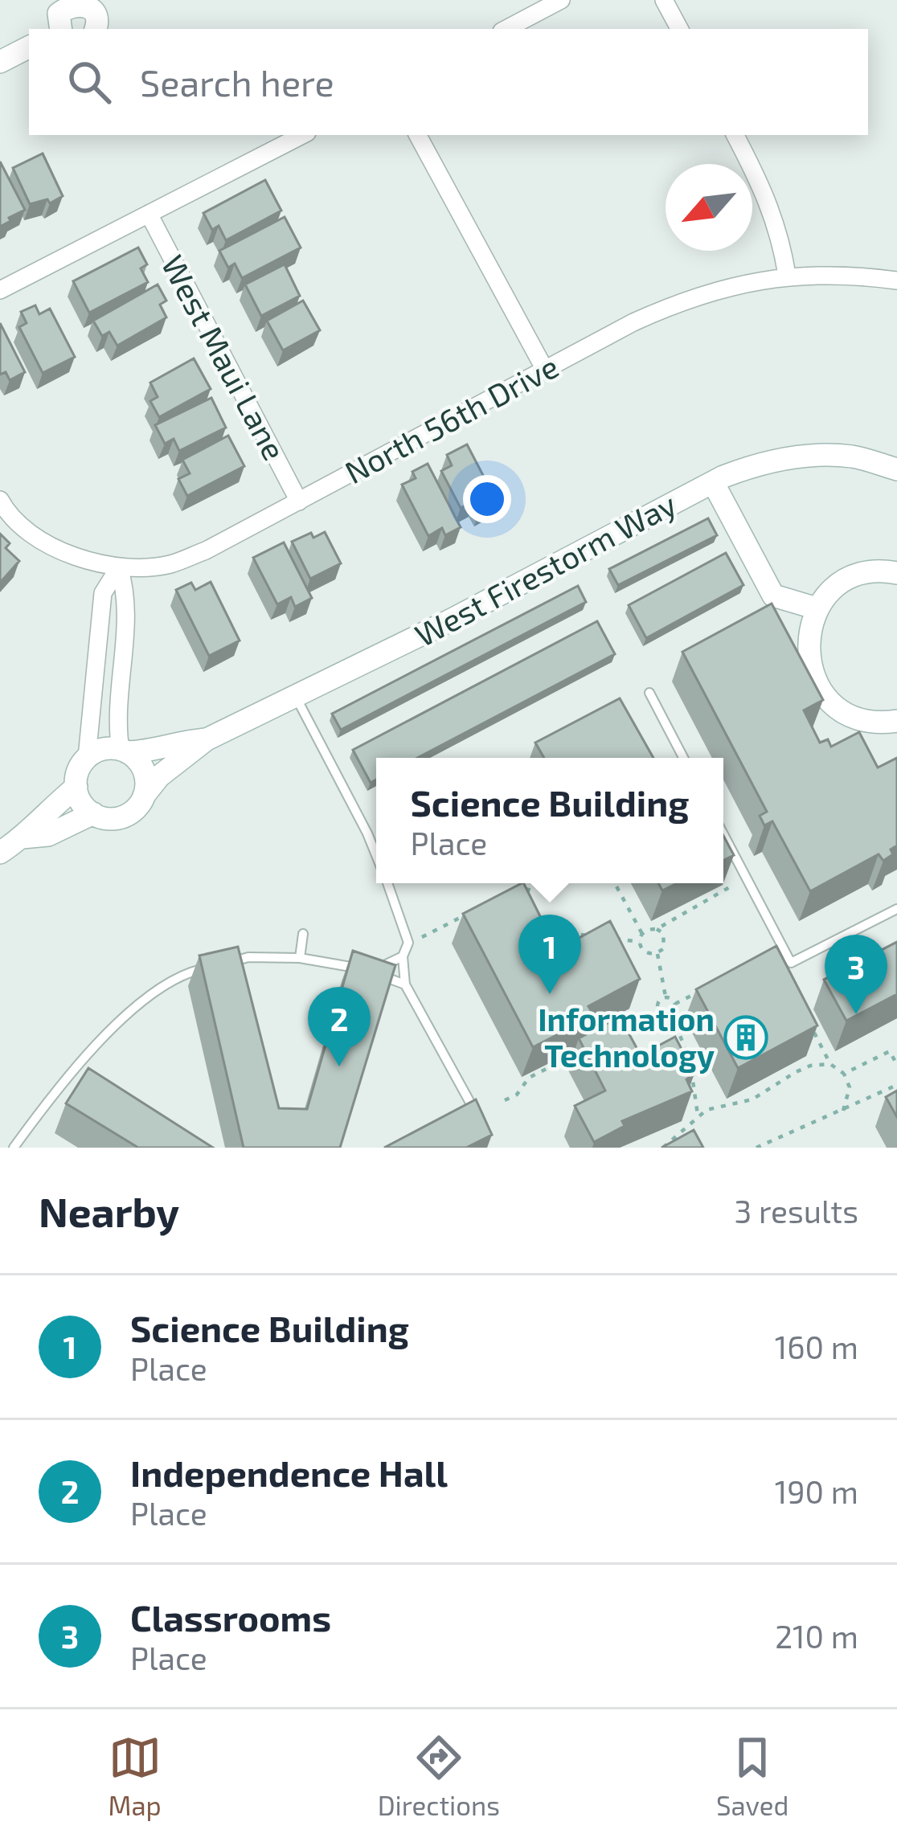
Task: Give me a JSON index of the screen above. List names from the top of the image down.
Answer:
{
  "streets": {
    "street": ["West Maui Lane", "North 56th Drive", "West Firestorm Way"]
  },
  "crossings": [
    ["West Maui Lane", "North 56th Drive"]
  ],
  "places": {
    "building": ["Information Technology"]
  },
  "north": "bottom left",
  "page": {
    "search": "Search here",
    "popup": ["Science Building", "Place"],
    "pins": ["1", "3", "2"],
    "heading": ["Nearby", "3 results"],
    "list": [
      {
        "mark": "1",
        "name": "Science Building",
        "note": "Place",
        "value": "160 m"
      },
      {
        "mark": "2",
        "name": "Independence Hall",
        "note": "Place",
        "value": "190 m"
      },
      {
        "mark": "3",
        "name": "Classrooms",
        "note": "Place",
        "value": "210 m"
      }
    ],
    "nav": ["Map", "Directions", "Saved"]
  }
}
